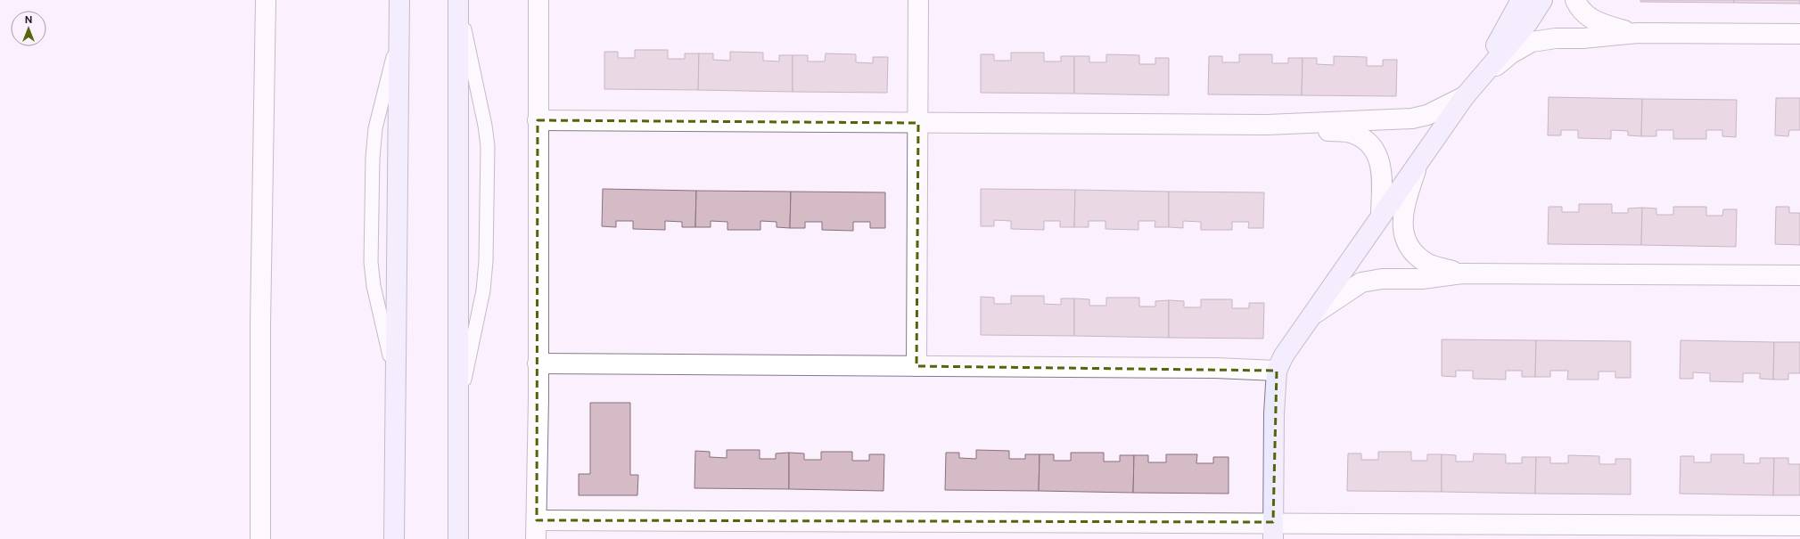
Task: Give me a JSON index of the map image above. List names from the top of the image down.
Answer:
{
  "north": "top"
}
